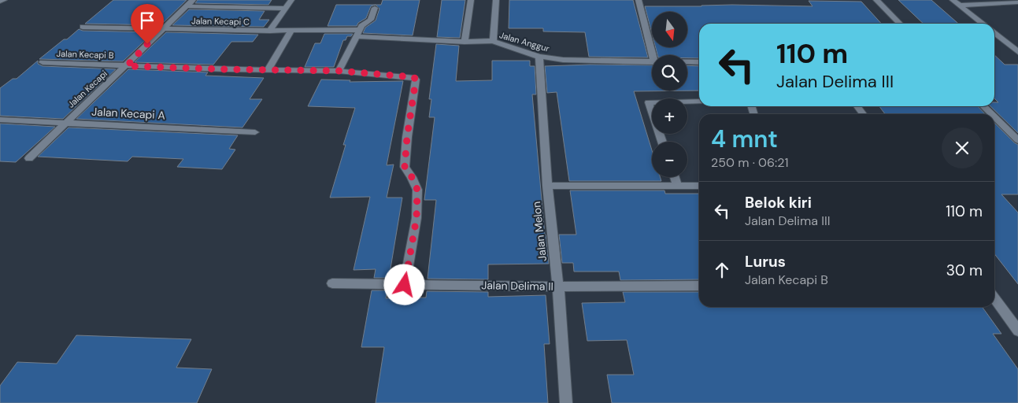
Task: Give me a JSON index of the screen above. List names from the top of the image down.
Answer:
{
  "streets": {
    "street": [
      "Jalan Kecapi C",
      "Jalan Anggur",
      "Jalan Kecapi B",
      "Jalan Kecapi",
      "Jalan Kecapi A",
      "Jalan Melon",
      "Jalan Delima II"
    ]
  },
  "crossings": [
    ["Jalan Kecapi C", "Jalan Anggur"],
    ["Jalan Kecapi C", "Jalan Kecapi"],
    ["Jalan Anggur", "Jalan Melon"],
    ["Jalan Kecapi B", "Jalan Kecapi"],
    ["Jalan Kecapi B", "Jalan Delima II"],
    ["Jalan Kecapi", "Jalan Kecapi A"],
    ["Jalan Melon", "Jalan Delima II"]
  ],
  "north": "bottom",
  "page": {
    "map_buttons": ["+", "−"],
    "turn": ["110 m", "Jalan Delima III"],
    "heading": ["4 mnt", "250 m · 06:21"],
    "list": [
      {
        "name": "Belok kiri",
        "note": "Jalan Delima III",
        "value": "110 m"
      },
      {
        "name": "Lurus",
        "note": "Jalan Kecapi B",
        "value": "30 m"
      }
    ]
  }
}
